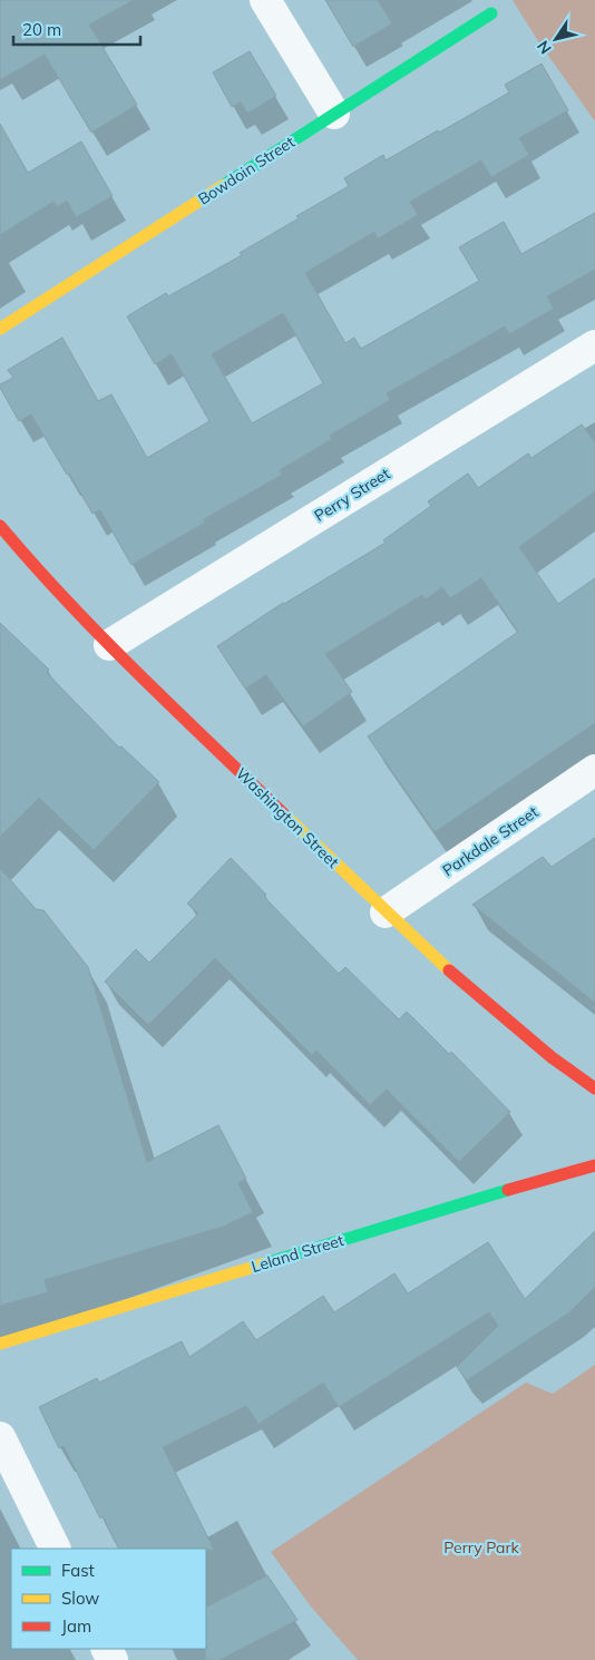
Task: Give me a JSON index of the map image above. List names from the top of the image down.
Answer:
{
  "streets": {
    "street": [
      "Bowdoin Street",
      "Perry Street",
      "Washington Street",
      "Parkdale Street",
      "Leland Street"
    ]
  },
  "crossings": [
    ["Perry Street", "Washington Street"],
    ["Washington Street", "Parkdale Street"]
  ],
  "parks": ["Perry Park"],
  "legend": ["Fast", "Slow", "Jam"],
  "scale_bar": "20 m",
  "north": "bottom left"
}
